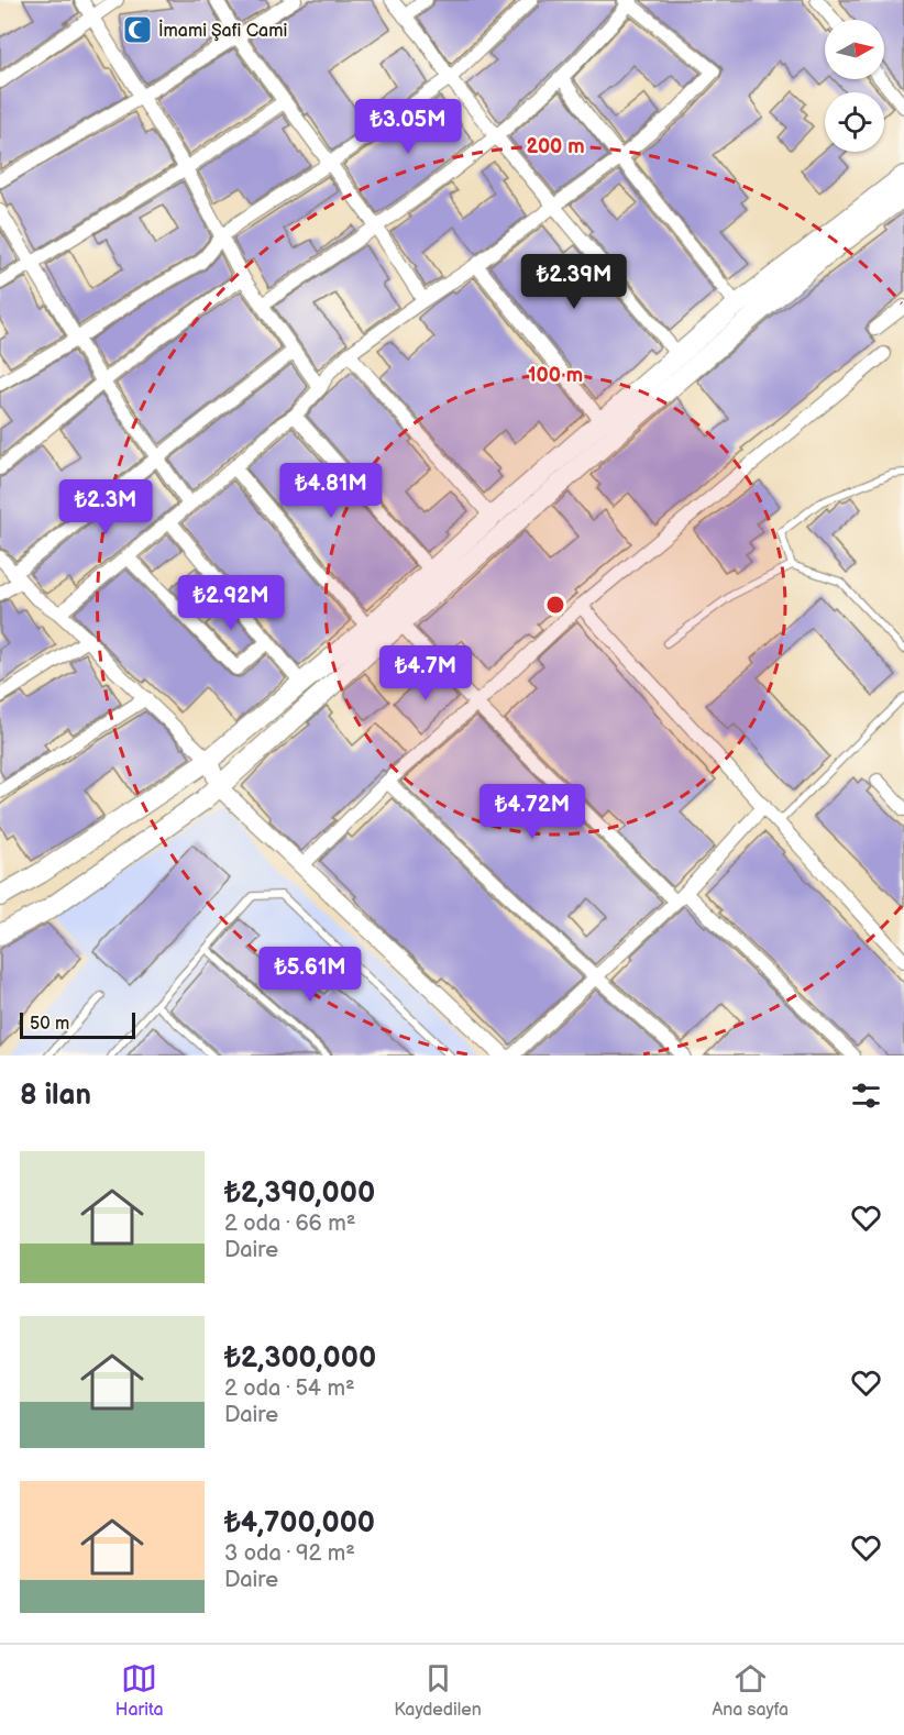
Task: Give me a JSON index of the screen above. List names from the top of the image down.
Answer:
{
  "places": {
    "mosque": ["İmami Şafi Cami"]
  },
  "scale_bar": "50 m",
  "north": "right",
  "page": {
    "price": [
      "₺3.05M",
      "₺2.39M",
      "₺4.81M",
      "₺2.3M",
      "₺2.92M",
      "₺4.7M",
      "₺4.72M",
      "₺5.61M"
    ],
    "scale": "50 m",
    "heading": "8 ilan",
    "list": [
      {
        "name": "₺2,390,000",
        "note": "2 oda · 66 m² · Daire"
      },
      {
        "name": "₺2,300,000",
        "note": "2 oda · 54 m² · Daire"
      },
      {
        "name": "₺4,700,000",
        "note": "3 oda · 92 m² · Daire"
      }
    ],
    "tabs": ["Harita", "Kaydedilen", "Ana sayfa"]
  },
  "rings": ["200 m", "100 m"]
}
